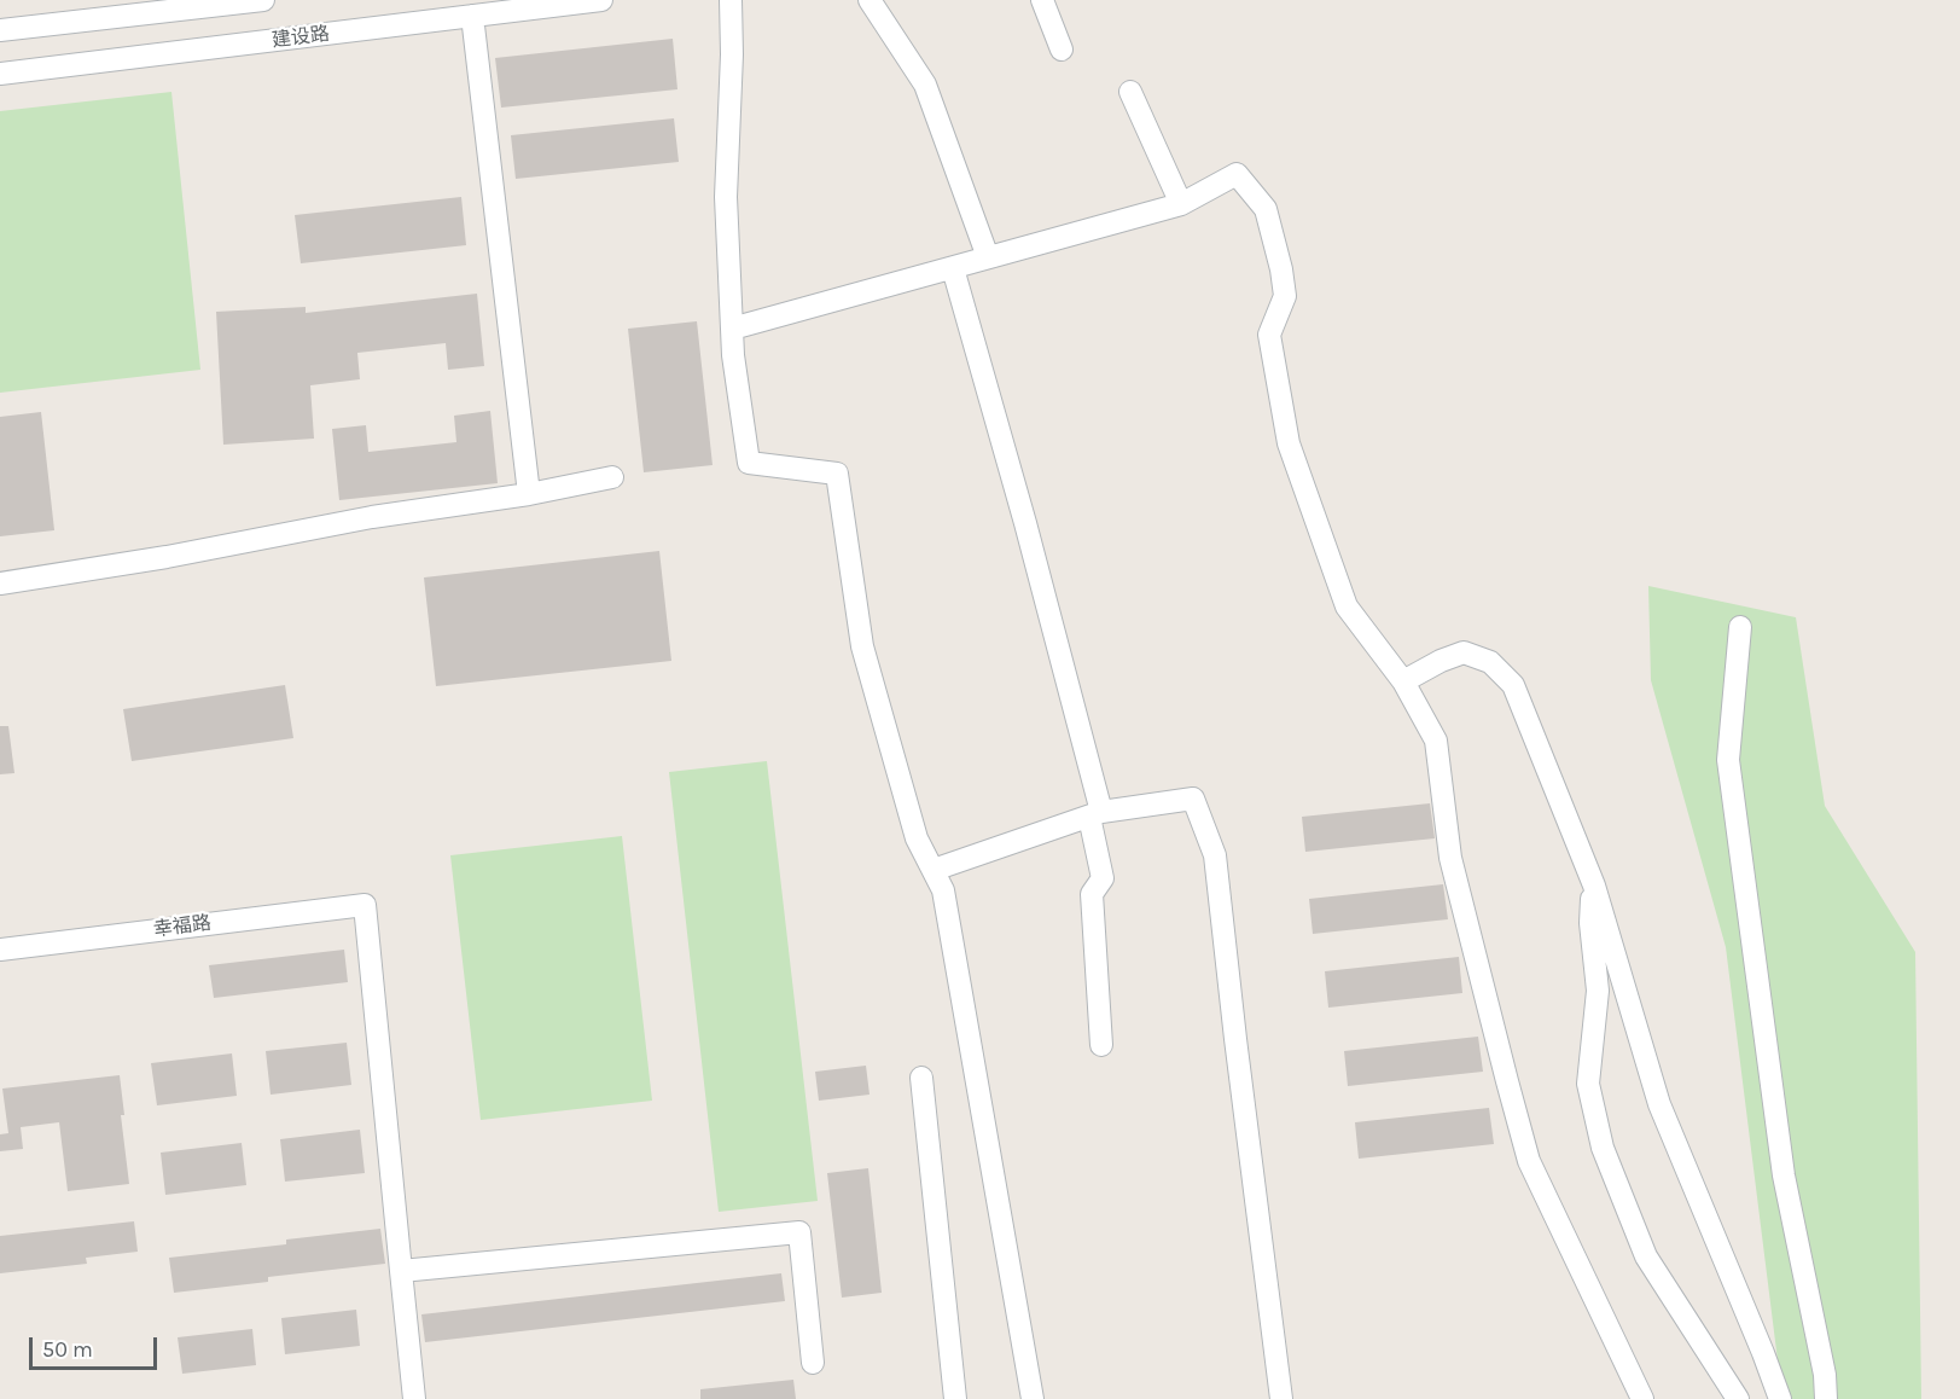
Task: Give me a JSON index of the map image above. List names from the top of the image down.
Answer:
{
  "streets": {
    "street": ["建设路", "幸福路"]
  },
  "scale_bar": "50 m"
}
